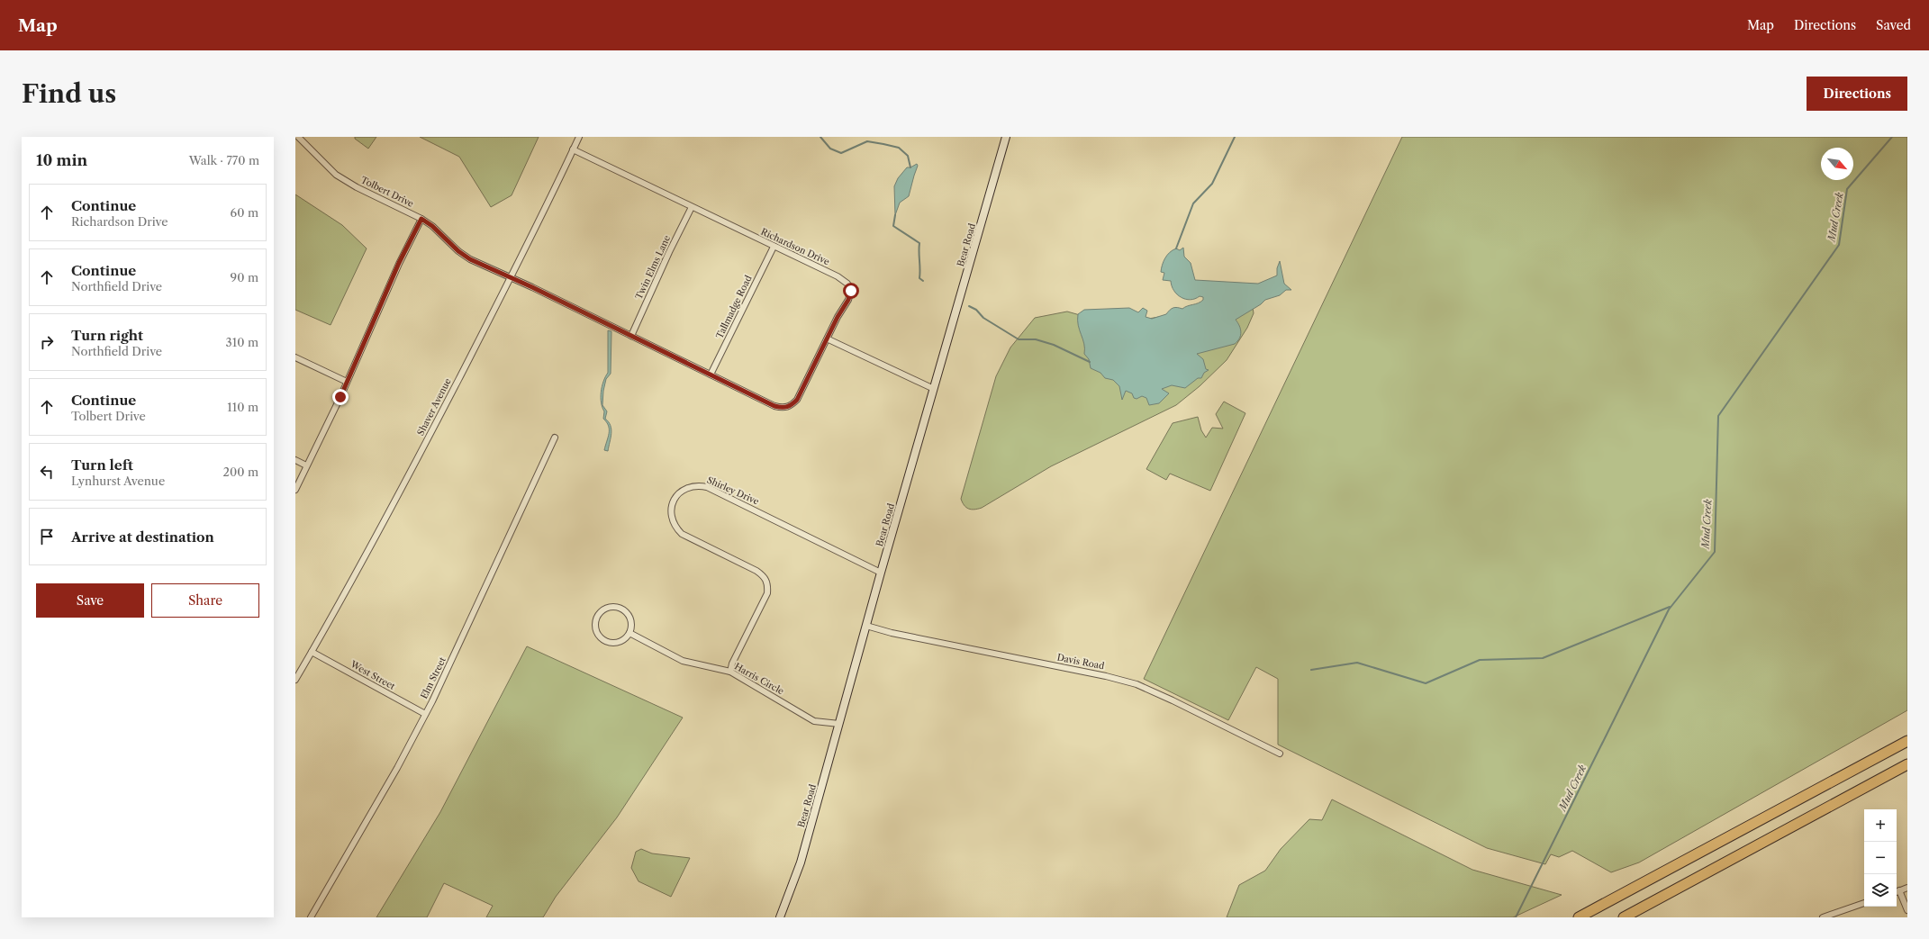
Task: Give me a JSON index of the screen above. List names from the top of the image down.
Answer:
{
  "streets": {
    "main road": ["Bear Road"],
    "street": [
      "Tolbert Drive",
      "Richardson Drive",
      "Twin Elms Lane",
      "Tallmadge Road",
      "Shaver Avenue",
      "Shirley Drive",
      "Davis Road",
      "West Street",
      "Elm Street",
      "Harris Circle"
    ]
  },
  "crossings": [
    ["Tolbert Drive", "Richardson Drive"],
    ["Tolbert Drive", "Twin Elms Lane"],
    ["Tolbert Drive", "Tallmadge Road"],
    ["Tolbert Drive", "Shaver Avenue"],
    ["Bear Road", "Shirley Drive"],
    ["Bear Road", "Davis Road"],
    ["Bear Road", "Harris Circle"],
    ["Richardson Drive", "Twin Elms Lane"],
    ["Richardson Drive", "Tallmadge Road"],
    ["Richardson Drive", "Shaver Avenue"],
    ["Shaver Avenue", "West Street"],
    ["Shirley Drive", "Harris Circle"],
    ["West Street", "Elm Street"]
  ],
  "water": ["Mud Creek"],
  "north": "bottom right",
  "page": {
    "header": "Map",
    "nav": ["Map", "Directions", "Saved"],
    "buttons": [
      "Directions",
      ["Save", "Share"]
    ],
    "title": "Find us",
    "heading": ["10 min", "Walk · 770 m"],
    "list": [
      ["Continue", "Richardson Drive", "60 m"],
      ["Continue", "Northfield Drive", "90 m"],
      ["Turn right", "Northfield Drive", "310 m"],
      ["Continue", "Tolbert Drive", "110 m"],
      ["Turn left", "Lynhurst Avenue", "200 m"],
      "Arrive at destination"
    ],
    "map_buttons": ["+", "−"]
  }
}
